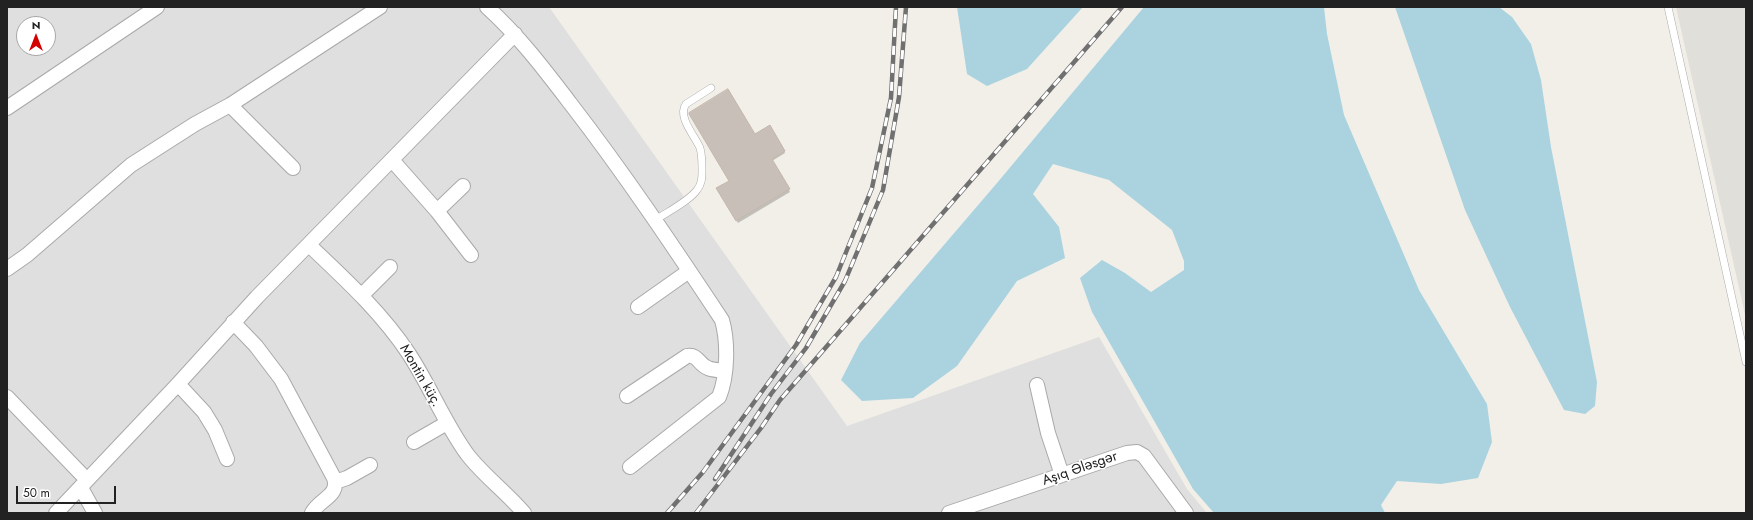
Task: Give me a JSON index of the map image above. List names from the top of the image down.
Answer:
{
  "streets": {
    "street": ["Montin küç.", "Aşıq Ələsgər"]
  },
  "scale_bar": "50 m",
  "north": "top"
}
